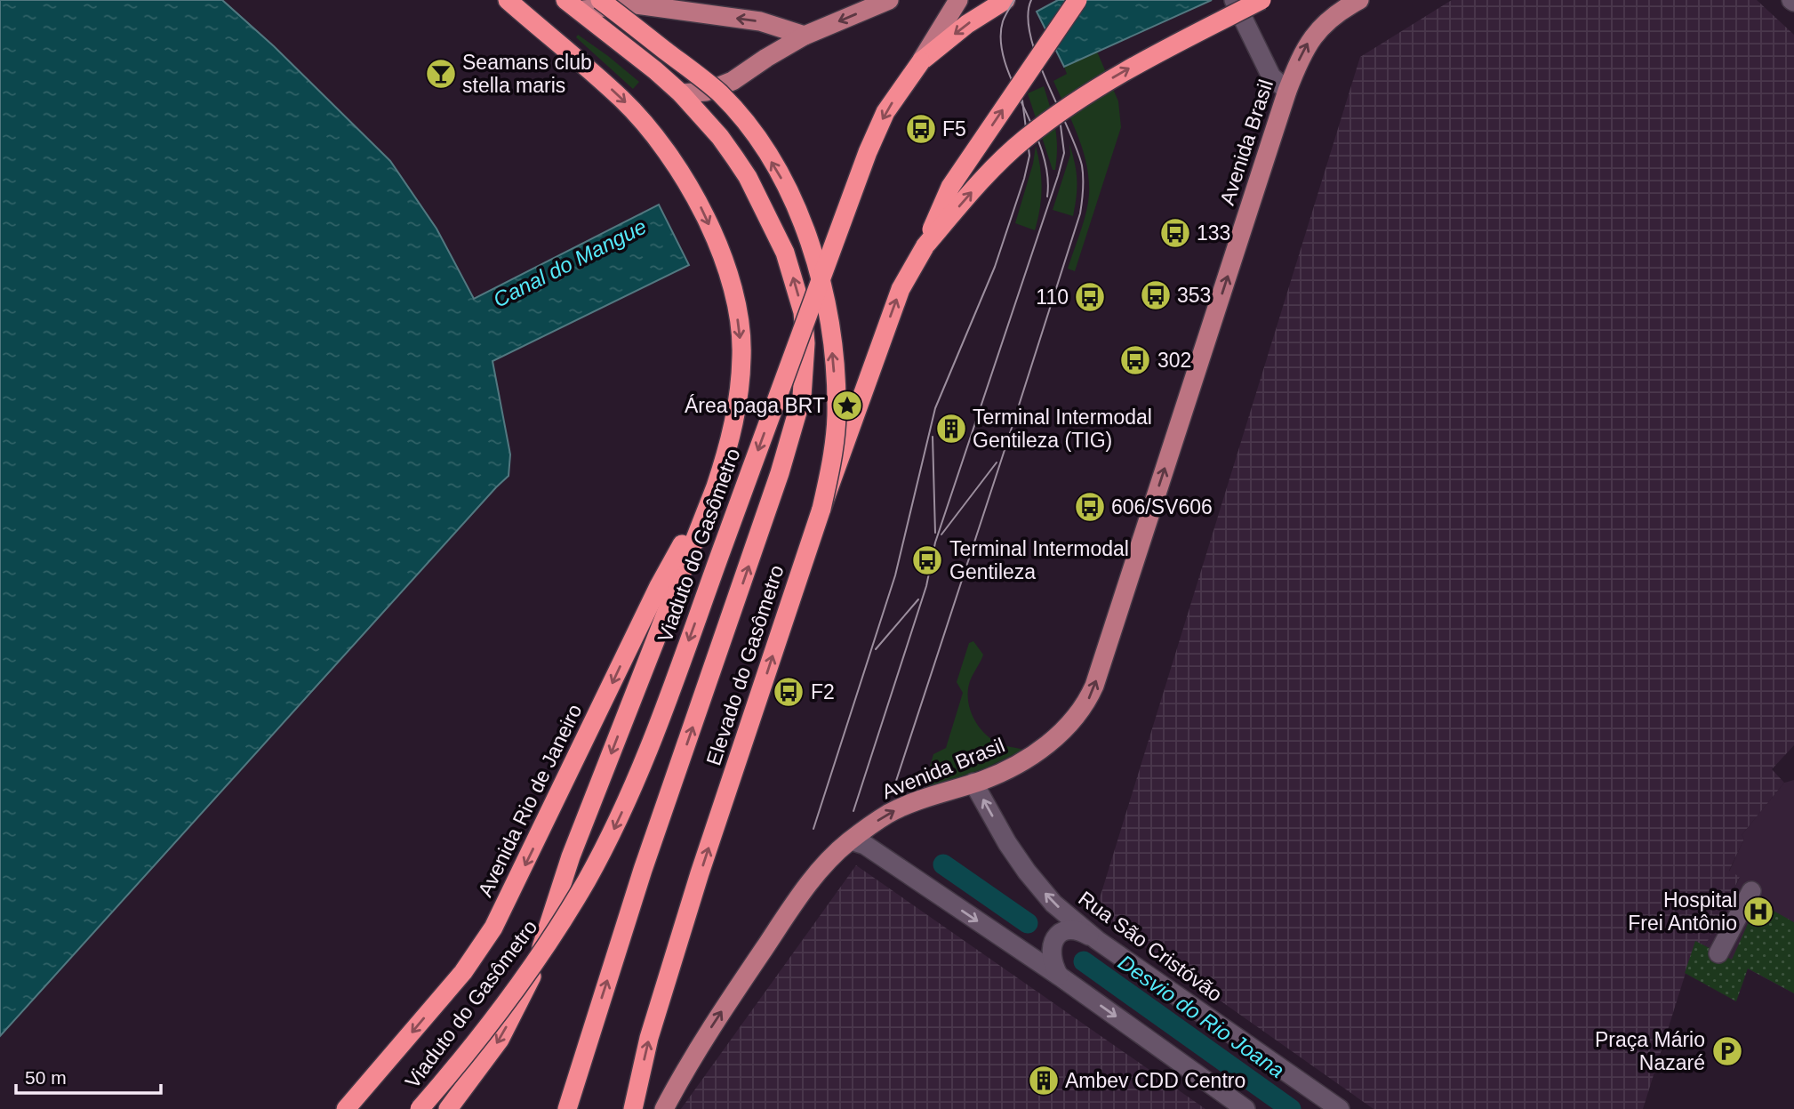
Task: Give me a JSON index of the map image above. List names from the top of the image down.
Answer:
{
  "streets": {
    "highway": ["Viaduto do Gasômetro", "Elevado do Gasômetro", "Avenida Rio de Janeiro"],
    "main road": ["Avenida Brasil"],
    "street": ["Rua São Cristóvão"]
  },
  "crossings": [
    ["Avenida Brasil", "Rua São Cristóvão"]
  ],
  "one_way": ["Avenida Brasil", "Viaduto do Gasômetro", "Elevado do Gasômetro"],
  "water": ["Canal do Mangue", "Desvio do Rio Joana"],
  "places": {
    "bar": ["Seamans club stella maris"],
    "bus stop": [
      "F5",
      "133",
      "353",
      "110",
      "302",
      "606/SV606",
      "Terminal Intermodal Gentileza",
      "F2"
    ],
    "place": ["Área paga BRT"],
    "building": ["Terminal Intermodal Gentileza (TIG)", "Ambev CDD Centro"],
    "hospital": ["Hospital Frei Antônio"],
    "parking": ["Praça Mário Nazaré"]
  },
  "scale_bar": "50 m"
}
